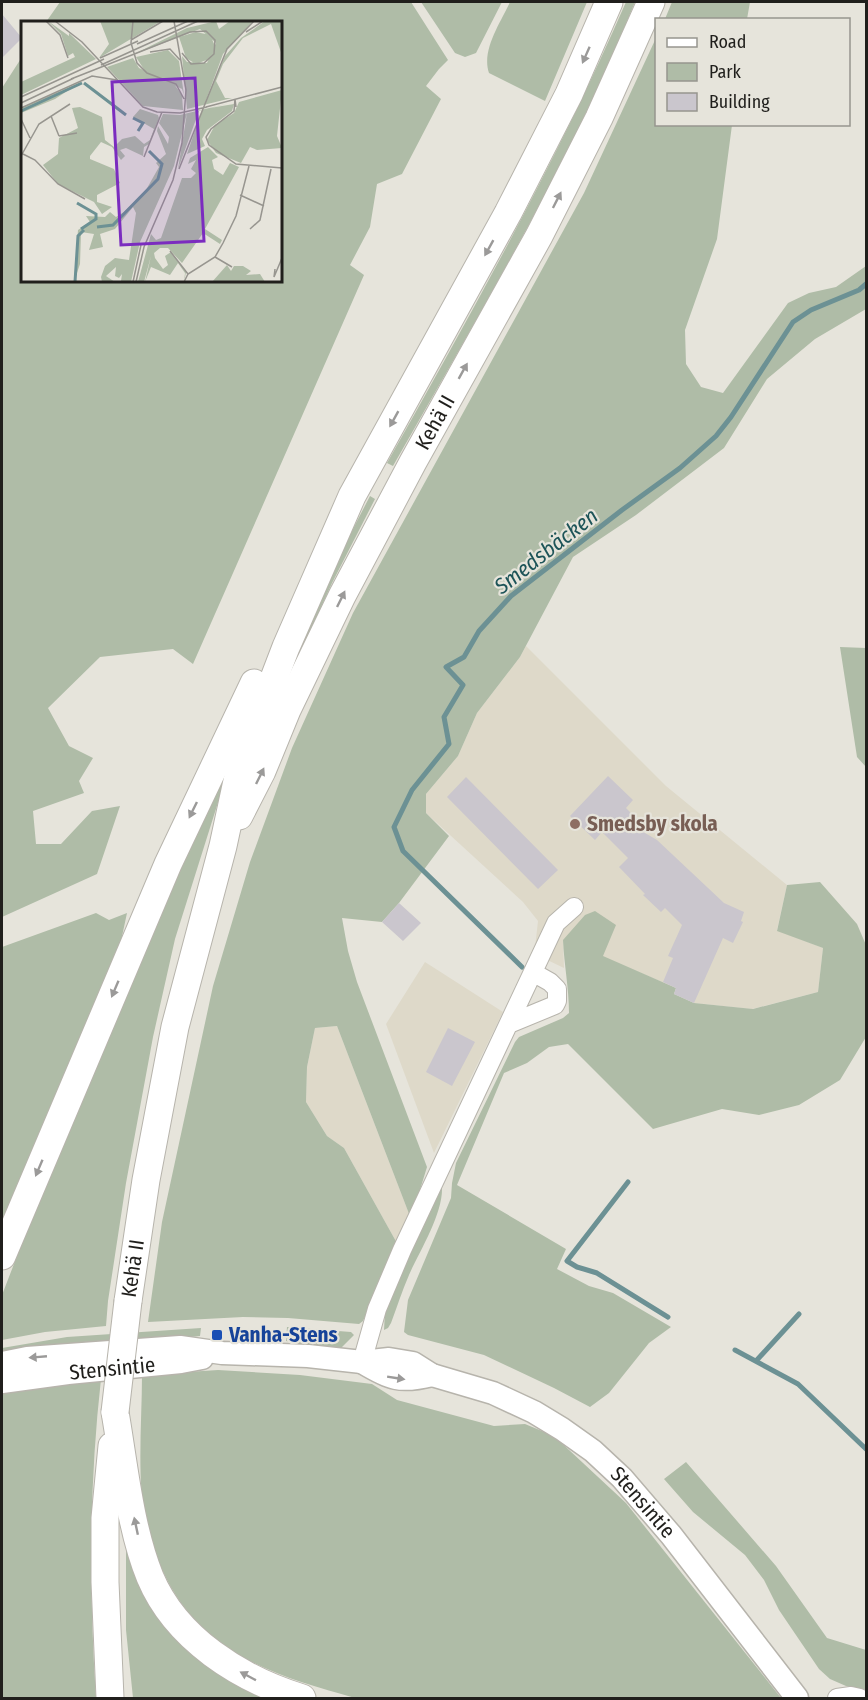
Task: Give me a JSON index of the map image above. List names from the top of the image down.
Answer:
{
  "streets": {
    "highway": ["Kehä II"],
    "main road": ["Stensintie"]
  },
  "water": ["Smedsbäcken"],
  "places": {
    "other": ["Smedsby skola"],
    "transit": ["Vanha-Stens"]
  },
  "legend": ["Road", "Park", "Building"]
}
